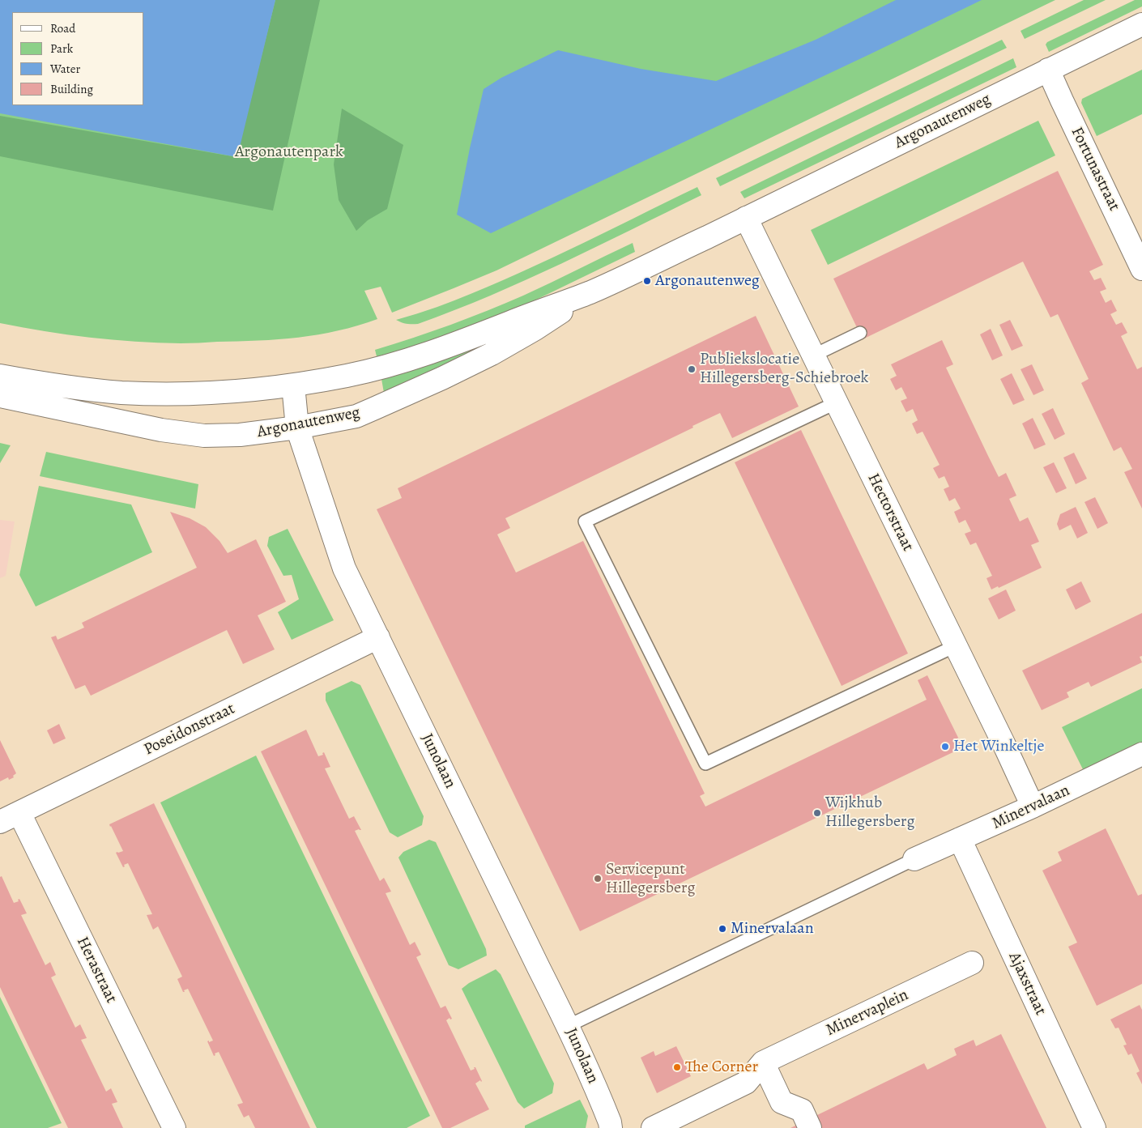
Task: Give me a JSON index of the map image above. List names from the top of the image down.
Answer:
{
  "streets": {
    "street": [
      "Argonautenweg",
      "Fortunastraat",
      "Hectorstraat",
      "Poseidonstraat",
      "Junolaan",
      "Minervalaan",
      "Herastraat",
      "Ajaxstraat",
      "Minervaplein"
    ]
  },
  "crossings": [
    ["Argonautenweg", "Fortunastraat"],
    ["Argonautenweg", "Hectorstraat"],
    ["Argonautenweg", "Junolaan"],
    ["Hectorstraat", "Minervalaan"],
    ["Poseidonstraat", "Junolaan"],
    ["Poseidonstraat", "Herastraat"],
    ["Junolaan", "Minervalaan"],
    ["Minervalaan", "Ajaxstraat"]
  ],
  "parks": ["Argonautenpark"],
  "places": [
    "Argonautenweg",
    "Publiekslocatie Hillegersberg-Schiebroek",
    "Het Winkeltje",
    "Wijkhub Hillegersberg",
    "Servicepunt Hillegersberg",
    "Minervalaan",
    "The Corner"
  ],
  "legend": [
    "Road",
    "Park",
    "Water",
    "Building"
  ]
}
